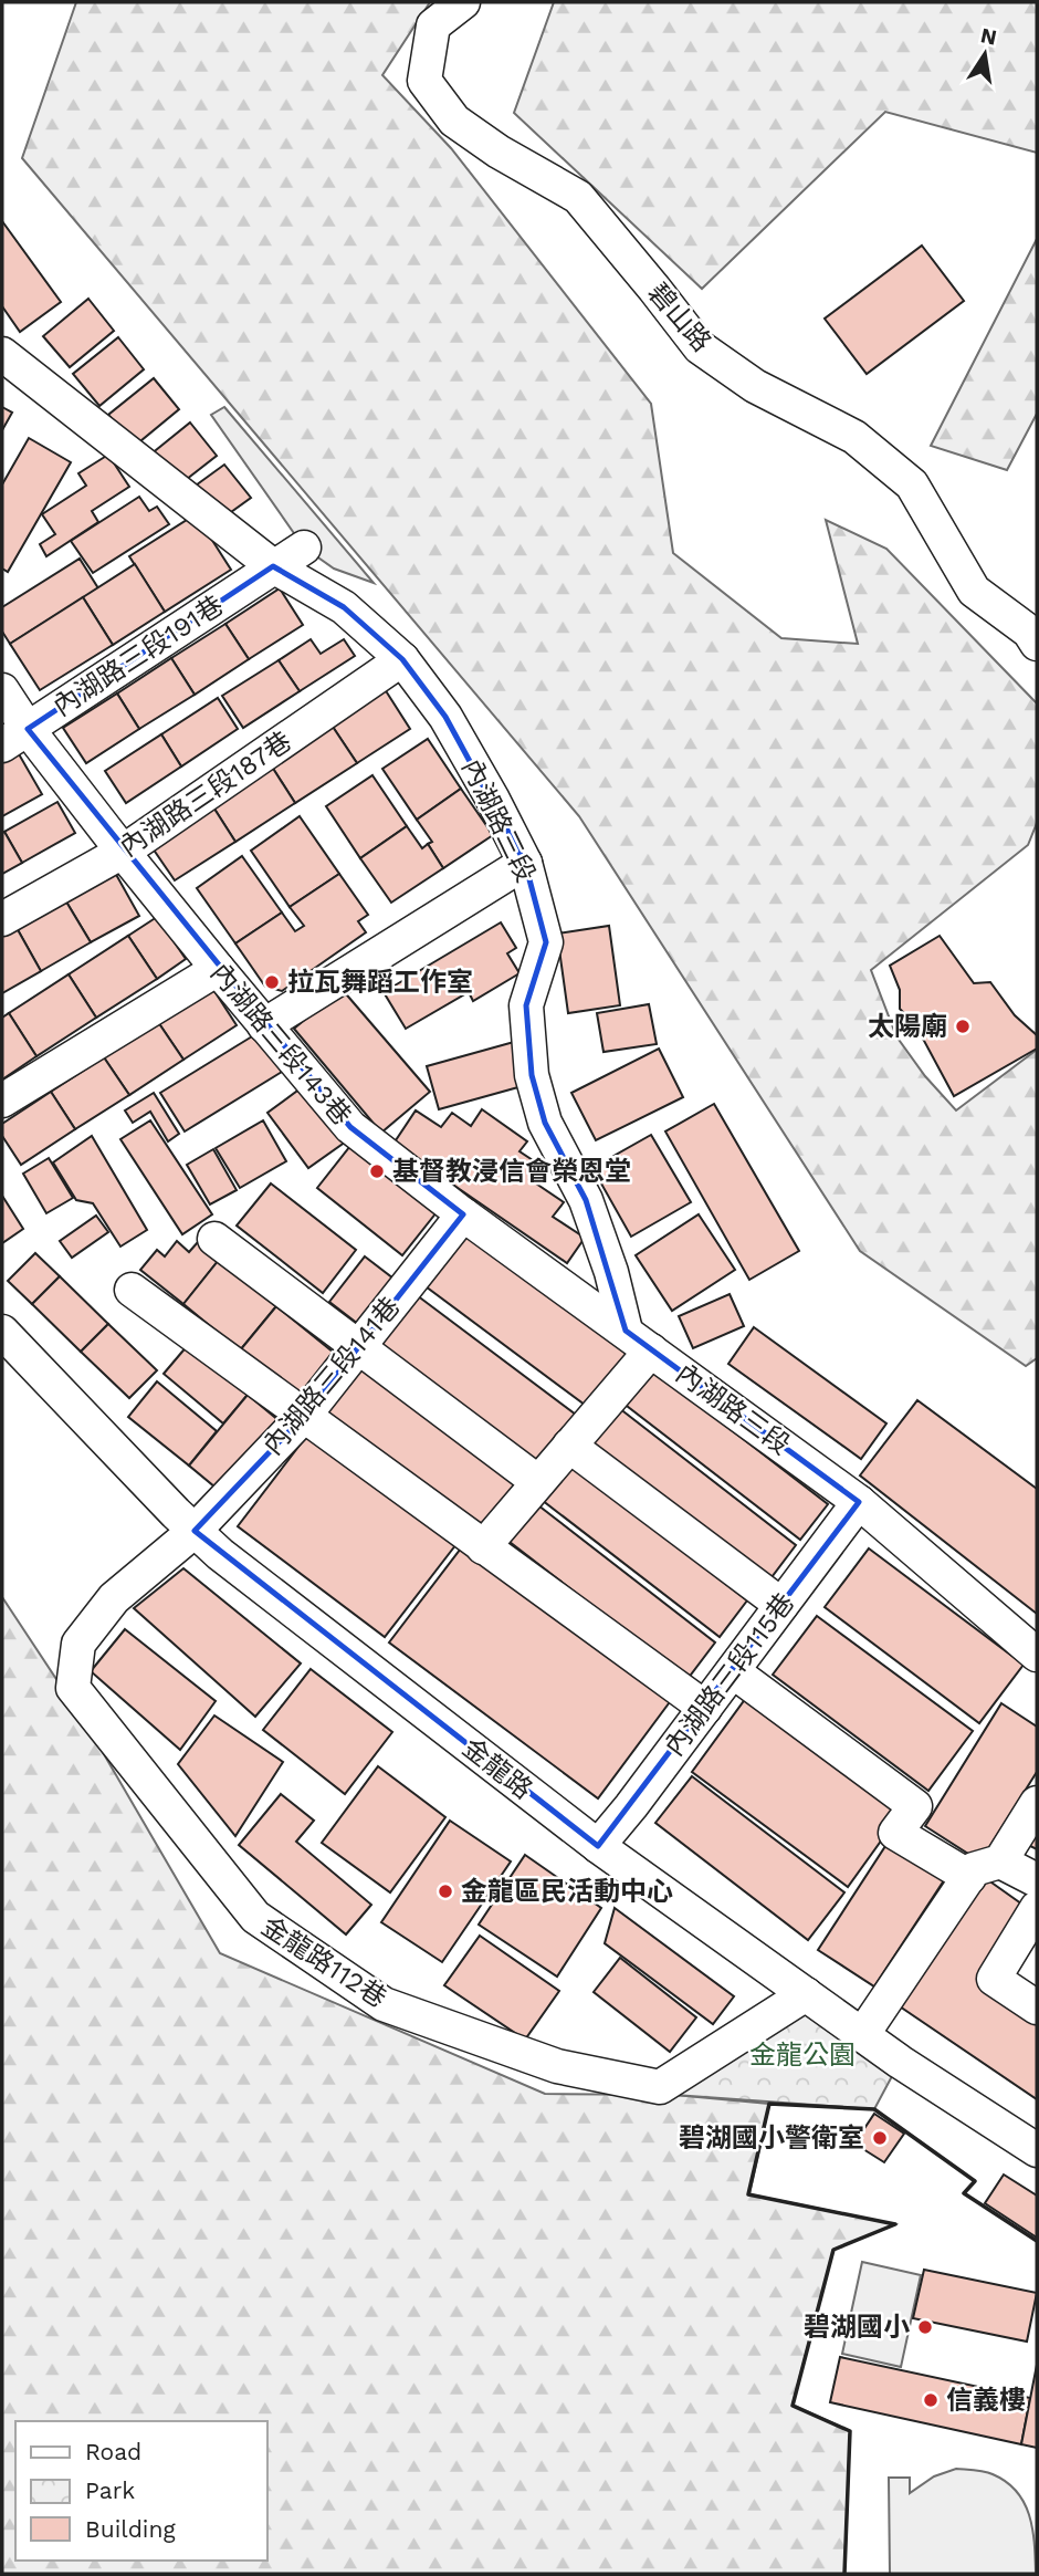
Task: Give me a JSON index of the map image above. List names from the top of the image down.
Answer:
{
  "streets": {
    "street": [
      "碧山路",
      "內湖路三段191巷",
      "內湖路三段187巷",
      "內湖路三段",
      "內湖路三段143巷",
      "內湖路三段141巷",
      "內湖路三段115巷",
      "金龍路",
      "金龍路112巷"
    ]
  },
  "crossings": [
    ["內湖路三段191巷", "內湖路三段"],
    ["內湖路三段191巷", "內湖路三段143巷"],
    ["內湖路三段187巷", "內湖路三段"],
    ["內湖路三段187巷", "內湖路三段143巷"],
    ["內湖路三段", "內湖路三段143巷"],
    ["內湖路三段", "內湖路三段115巷"],
    ["內湖路三段143巷", "內湖路三段141巷"],
    ["內湖路三段141巷", "金龍路"],
    ["內湖路三段141巷", "金龍路112巷"],
    ["內湖路三段115巷", "金龍路"],
    ["金龍路", "金龍路112巷"]
  ],
  "parks": ["金龍公園"],
  "places": [
    "拉瓦舞蹈工作室",
    "太陽廟",
    "基督教浸信會榮恩堂",
    "金龍區民活動中心",
    "碧湖國小警衛室",
    "碧湖國小",
    "信義樓"
  ],
  "legend": ["Road", "Park", "Building"],
  "north": "top"
}
